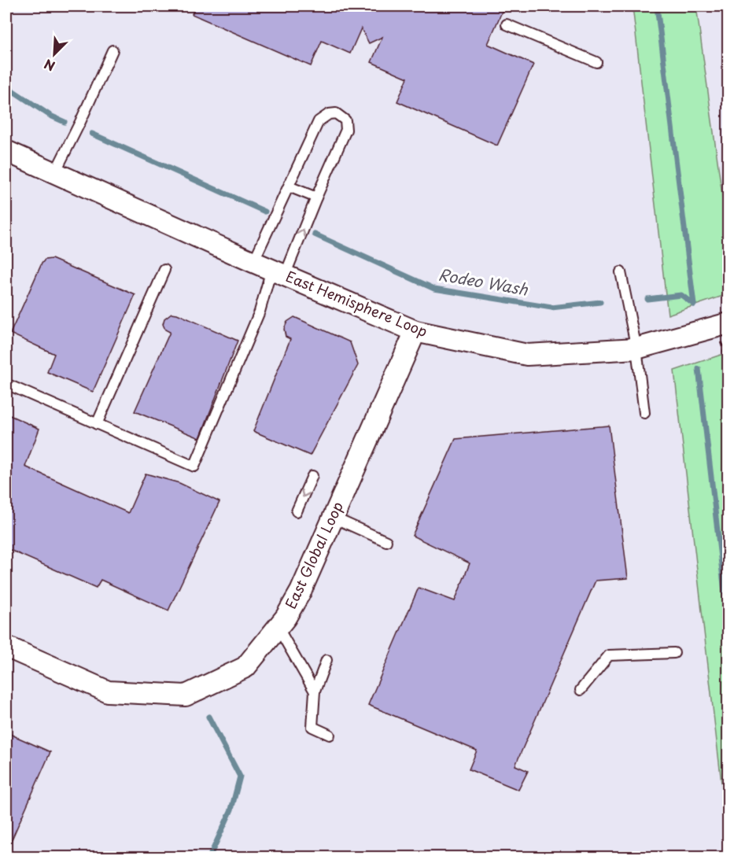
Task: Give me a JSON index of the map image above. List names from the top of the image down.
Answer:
{
  "streets": {
    "street": ["East Hemisphere Loop", "East Global Loop"]
  },
  "crossings": [
    ["East Hemisphere Loop", "East Global Loop"]
  ],
  "water": ["Rodeo Wash"],
  "north": "bottom left"
}
